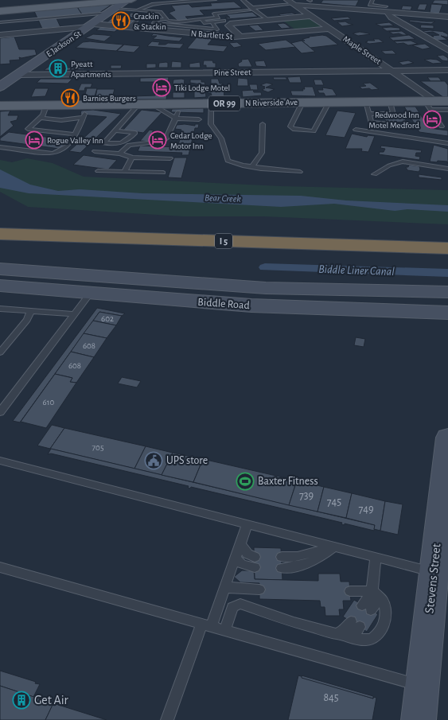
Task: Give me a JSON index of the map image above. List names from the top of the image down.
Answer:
{
  "streets": {
    "highway": ["I 5"],
    "main road": [
      "E Jackson St",
      "N Riverside Ave",
      "OR 99",
      "Biddle Road",
      "Stevens Street"
    ],
    "street": ["N Bartlett St", "Maple Street", "Pine Street"]
  },
  "crossings": [
    ["N Bartlett St", "E Jackson St"],
    ["N Bartlett St", "Maple Street"],
    ["E Jackson St", "Pine Street"],
    ["Maple Street", "Pine Street"],
    ["Maple Street", "N Riverside Ave"]
  ],
  "water": ["Bear Creek", "Biddle Liner Canal"],
  "places": {
    "restaurant": ["Crackin & Stackin", "Barnies Burgers"],
    "building": ["Pyeatt Apartments", "Get Air"],
    "hotel": [
      "Tiki Lodge Motel",
      "Redwood Inn Motel Medford",
      "Rogue Valley Inn",
      "Cedar Lodge Motor Inn"
    ],
    "public building": ["UPS store"],
    "sports": ["Baxter Fitness"]
  },
  "house_numbers": [
    "602",
    "608",
    "608",
    "610",
    "705",
    "739",
    "745",
    "749",
    "845"
  ]
}
